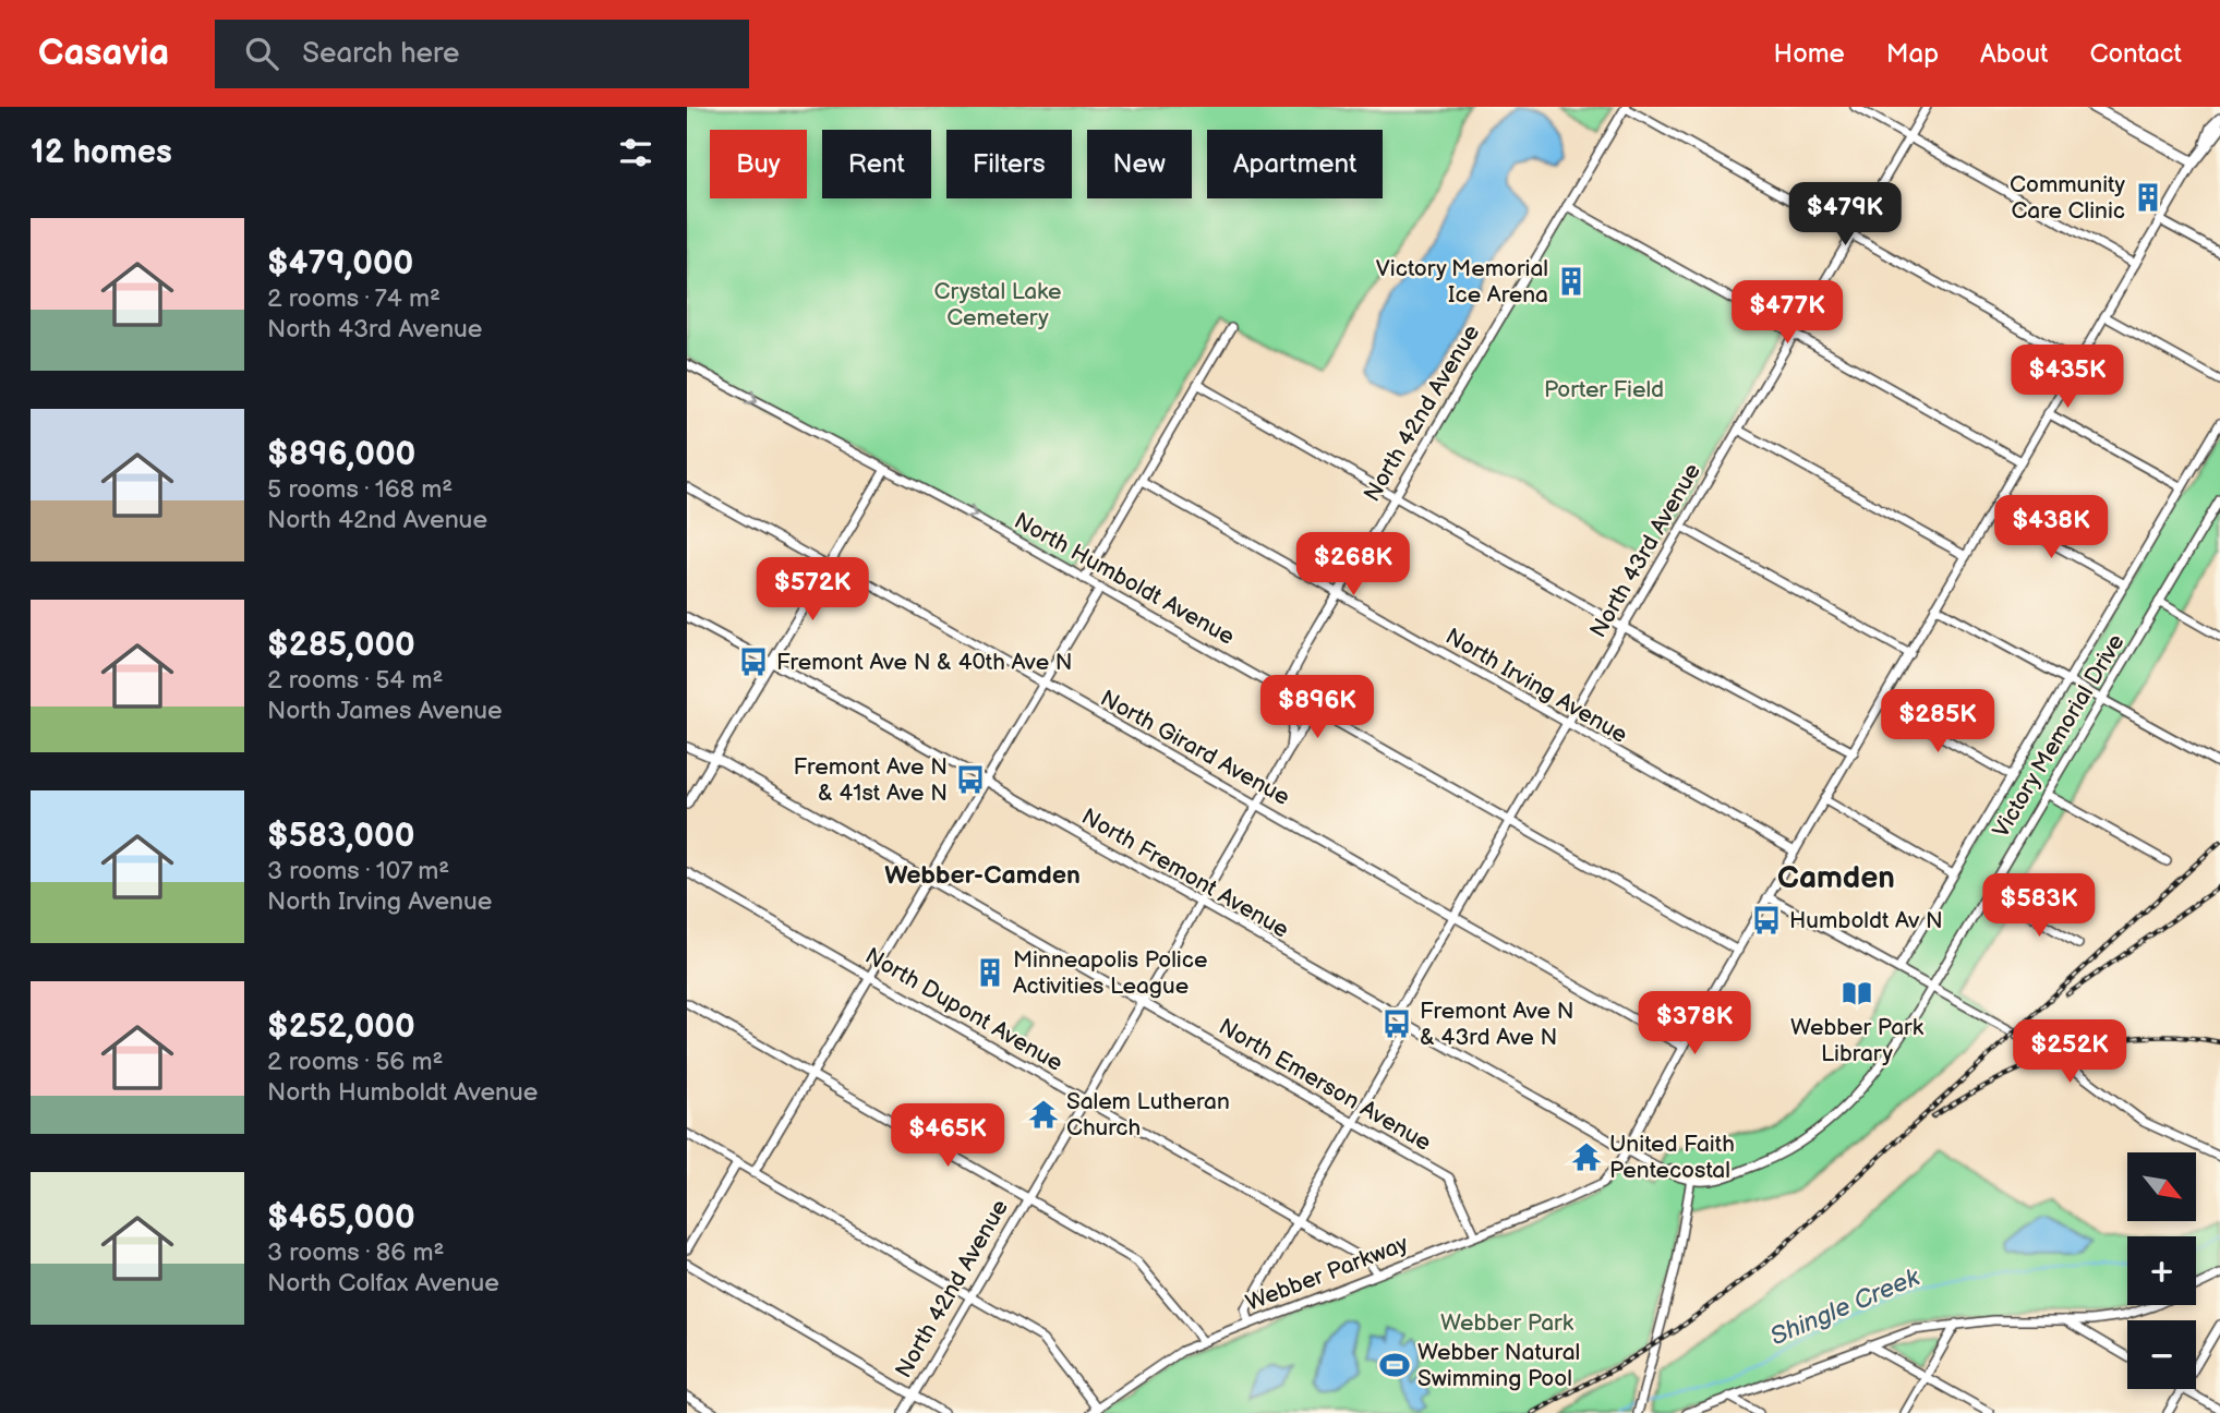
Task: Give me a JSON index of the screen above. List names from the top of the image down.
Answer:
{
  "streets": {
    "street": [
      "North 42nd Avenue",
      "North 43rd Avenue",
      "North Humboldt Avenue",
      "North Irving Avenue",
      "Victory Memorial Drive",
      "North Girard Avenue",
      "North Fremont Avenue",
      "North Dupont Avenue",
      "North Emerson Avenue",
      "Webber Parkway"
    ]
  },
  "crossings": [
    ["North 42nd Avenue", "North Humboldt Avenue"],
    ["North 42nd Avenue", "North Irving Avenue"],
    ["North 42nd Avenue", "North Girard Avenue"],
    ["North 42nd Avenue", "North Fremont Avenue"],
    ["North 42nd Avenue", "North Dupont Avenue"],
    ["North 42nd Avenue", "North Emerson Avenue"],
    ["North 43rd Avenue", "North Humboldt Avenue"],
    ["North 43rd Avenue", "North Irving Avenue"],
    ["North 43rd Avenue", "North Girard Avenue"],
    ["North 43rd Avenue", "North Fremont Avenue"],
    ["Victory Memorial Drive", "North Fremont Avenue"],
    ["North Fremont Avenue", "Webber Parkway"],
    ["North Dupont Avenue", "Webber Parkway"],
    ["North Emerson Avenue", "Webber Parkway"]
  ],
  "one_way": ["North Humboldt Avenue"],
  "districts": ["Webber-Camden", "Camden"],
  "water": ["Shingle Creek"],
  "parks": ["Crystal Lake Cemetery", "Porter Field", "Webber Park"],
  "places": {
    "building": ["Community Care Clinic", "Victory Memorial Ice Arena", "Minneapolis Police Activities League"],
    "bus stop": [
      "Fremont Ave N & 40th Ave N",
      "Fremont Ave N & 41st Ave N",
      "Humboldt Av N",
      "Fremont Ave N & 43rd Ave N"
    ],
    "library": ["Webber Park Library"],
    "temple": ["Salem Lutheran Church", "United Faith Pentecostal"],
    "sports": ["Webber Natural Swimming Pool"]
  },
  "north": "bottom right",
  "page": {
    "header": "Casavia",
    "search": "Search here",
    "nav": [
      "Home",
      "Map",
      "About",
      "Contact"
    ],
    "heading": "12 homes",
    "chip": [
      "Buy",
      "Rent",
      "Filters",
      "New",
      "Apartment"
    ],
    "price": [
      "$479K",
      "$477K",
      "$435K",
      "$438K",
      "$268K",
      "$572K",
      "$896K",
      "$285K",
      "$583K",
      "$378K",
      "$252K",
      "$465K"
    ],
    "list": [
      {
        "name": "$479,000",
        "note": "2 rooms · 74 m² · North 43rd Avenue"
      },
      {
        "name": "$896,000",
        "note": "5 rooms · 168 m² · North 42nd Avenue"
      },
      {
        "name": "$285,000",
        "note": "2 rooms · 54 m² · North James Avenue"
      },
      {
        "name": "$583,000",
        "note": "3 rooms · 107 m² · North Irving Avenue"
      },
      {
        "name": "$252,000",
        "note": "2 rooms · 56 m² · North Humboldt Avenue"
      },
      {
        "name": "$465,000",
        "note": "3 rooms · 86 m² · North Colfax Avenue"
      }
    ],
    "map_buttons": ["+", "−"]
  }
}
